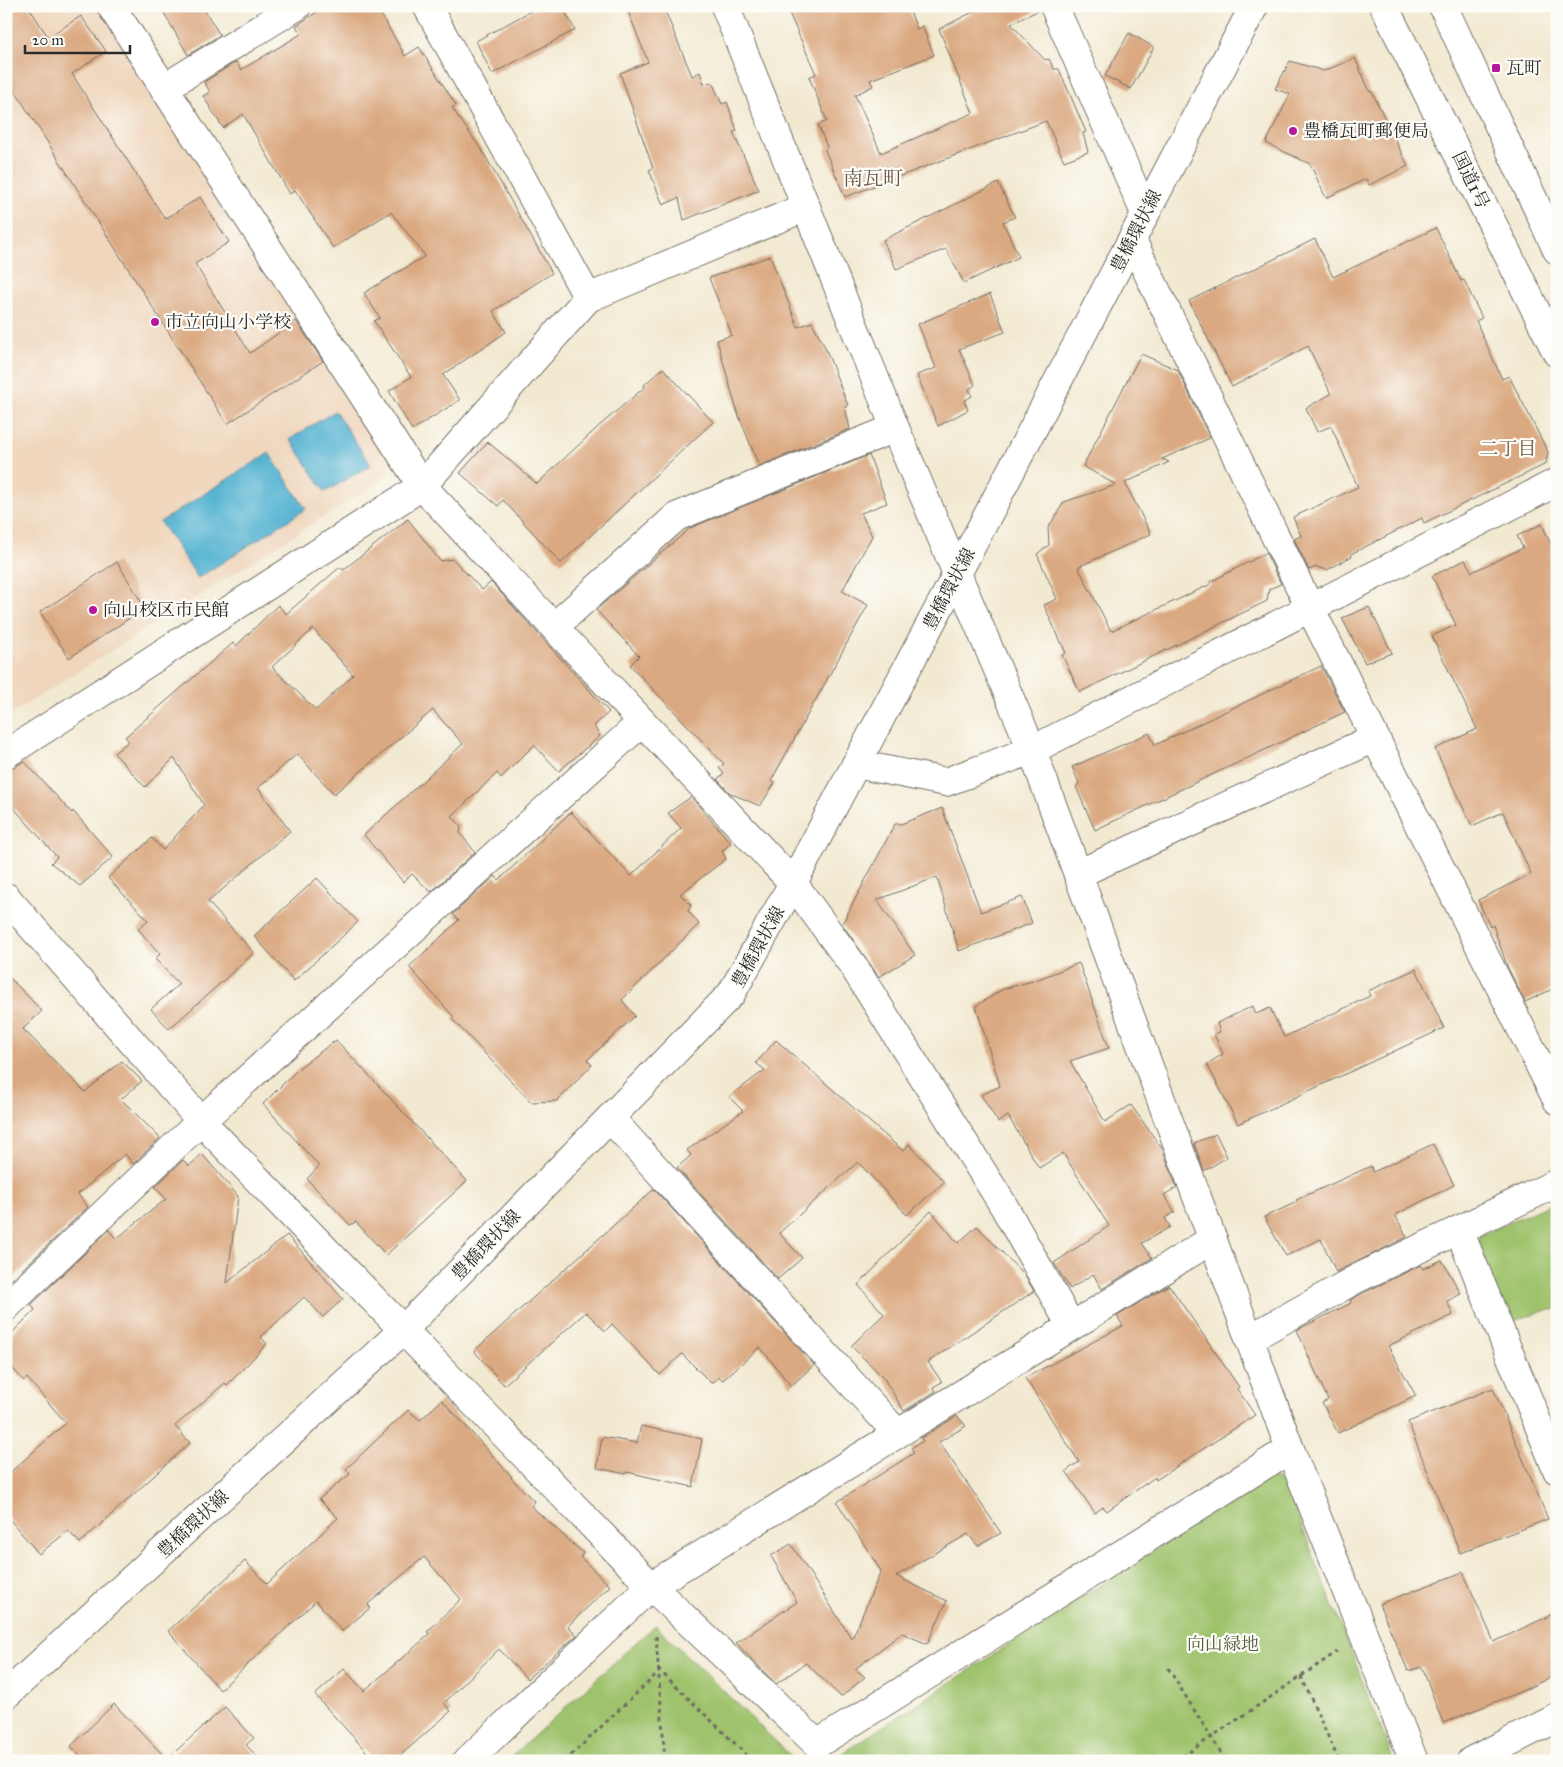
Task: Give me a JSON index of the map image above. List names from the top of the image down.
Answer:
{
  "streets": {
    "main road": ["国道1号", "豊橋環状線"]
  },
  "districts": ["南瓦町", "二丁目"],
  "parks": ["向山緑地"],
  "places": {
    "transit": ["瓦町"],
    "other": ["豊橋瓦町郵便局", "市立向山小学校", "向山校区市民館"]
  },
  "scale_bar": "20 m"
}
